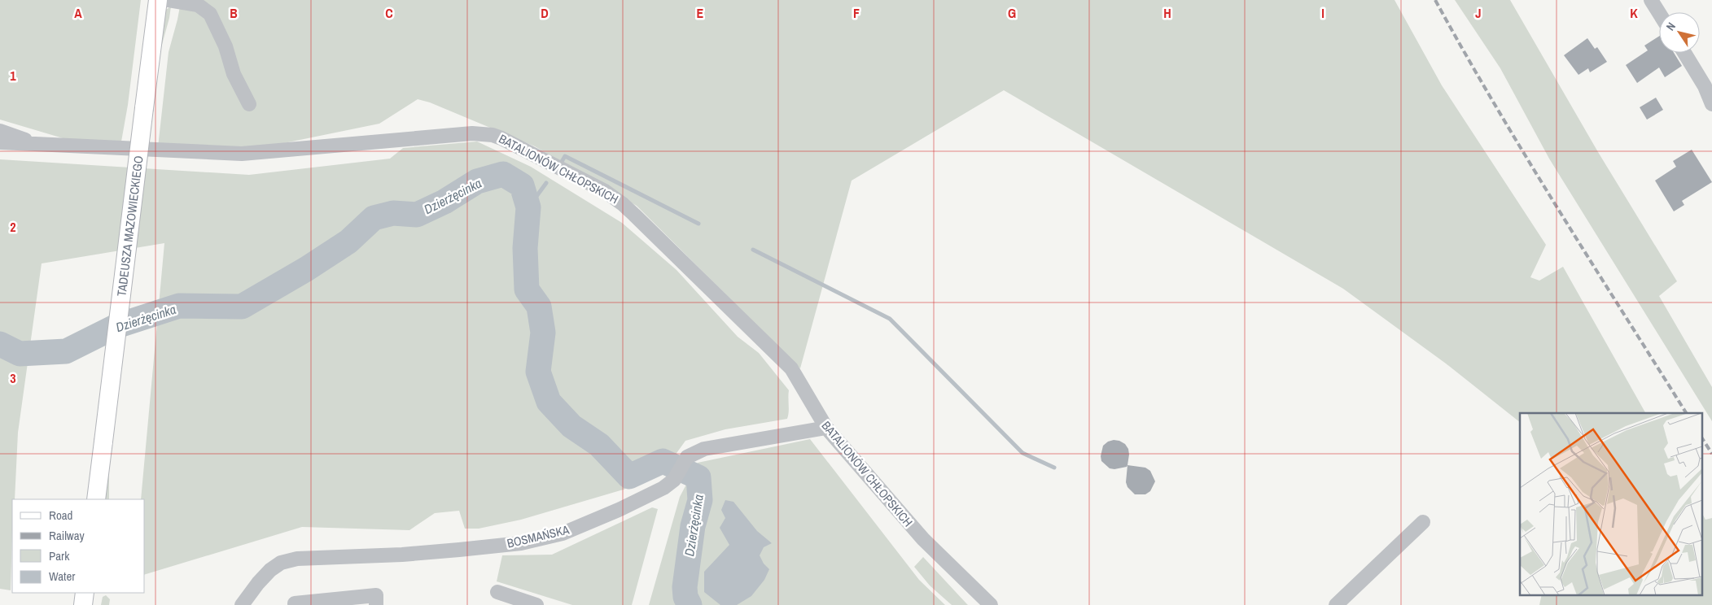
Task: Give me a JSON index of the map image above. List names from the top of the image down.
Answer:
{
  "streets": {
    "main road": ["TADEUSZA MAZOWIECKIEGO"],
    "street": ["BATALIONÓW CHŁOPSKICH", "BOSMAŃSKA"]
  },
  "crossings": [
    ["BATALIONÓW CHŁOPSKICH", "BOSMAŃSKA"]
  ],
  "water": ["Dzierżęcinka"],
  "legend": [
    "Road",
    "Railway",
    "Park",
    "Water"
  ],
  "north": "top left",
  "grid": {
    "columns": [
      "A",
      "B",
      "C",
      "D",
      "E",
      "F",
      "G",
      "H",
      "I",
      "J",
      "K"
    ],
    "rows": ["1", "2", "3"]
  }
}
